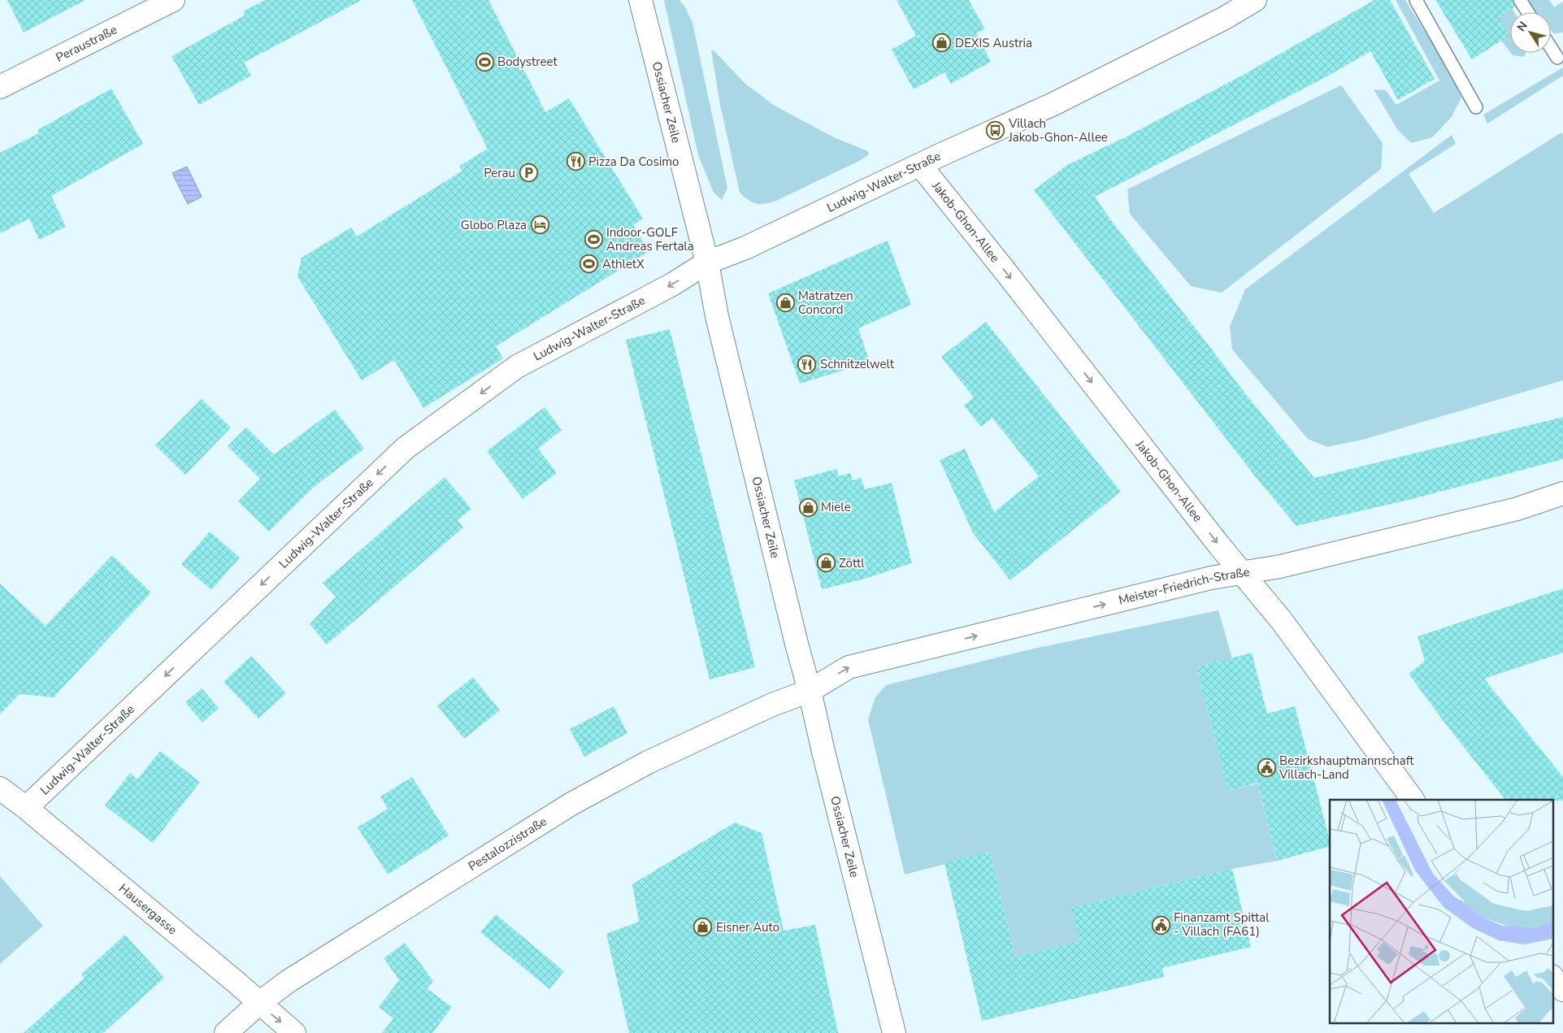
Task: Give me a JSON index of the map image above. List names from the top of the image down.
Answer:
{
  "streets": {
    "street": [
      "Peraustraße",
      "Ossiacher Zeile",
      "Ludwig-Walter-Straße",
      "Jakob-Ghon-Allee",
      "Meister-Friedrich-Straße",
      "Pestalozzistraße",
      "Hausergasse"
    ]
  },
  "crossings": [
    ["Ossiacher Zeile", "Ludwig-Walter-Straße"],
    ["Ossiacher Zeile", "Meister-Friedrich-Straße"],
    ["Ossiacher Zeile", "Pestalozzistraße"],
    ["Ludwig-Walter-Straße", "Jakob-Ghon-Allee"],
    ["Ludwig-Walter-Straße", "Hausergasse"],
    ["Jakob-Ghon-Allee", "Meister-Friedrich-Straße"],
    ["Meister-Friedrich-Straße", "Pestalozzistraße"],
    ["Pestalozzistraße", "Hausergasse"]
  ],
  "one_way": ["Ludwig-Walter-Straße", "Jakob-Ghon-Allee", "Meister-Friedrich-Straße"],
  "places": {
    "shop": [
      "DEXIS Austria",
      "Matratzen Concord",
      "Miele",
      "Zöttl",
      "Eisner Auto"
    ],
    "sports": ["Bodystreet", "Indoor-GOLF Andreas Fertala", "AthletX"],
    "bus stop": ["Villach Jakob-Ghon-Allee"],
    "restaurant": ["Pizza Da Cosimo", "Schnitzelwelt"],
    "parking": ["Perau"],
    "hotel": ["Globo Plaza"],
    "public building": ["Bezirkshauptmannschaft Villach-Land", "Finanzamt Spittal - Villach (FA61)"]
  },
  "north": "top left"
}
